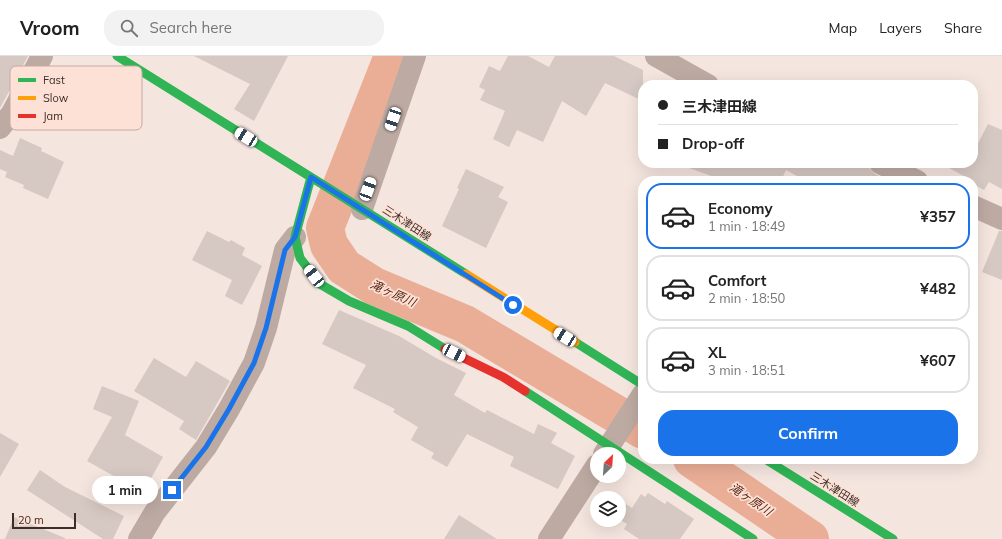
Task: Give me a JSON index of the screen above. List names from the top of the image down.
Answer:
{
  "streets": {
    "main road": ["三木津田線"]
  },
  "water": ["滝ヶ原川"],
  "legend": ["Fast", "Slow", "Jam"],
  "scale_bar": "20 m",
  "north": "top right",
  "page": {
    "header": "Vroom",
    "search": "Search here",
    "nav": ["Map", "Layers", "Share"],
    "banner": ["三木津田線", "Drop-off"],
    "list": [
      {
        "name": "Economy",
        "note": "1 min · 18:49",
        "value": "¥357"
      },
      {
        "name": "Comfort",
        "note": "2 min · 18:50",
        "value": "¥482"
      },
      {
        "name": "XL",
        "note": "3 min · 18:51",
        "value": "¥607"
      }
    ],
    "buttons": "Confirm",
    "bubble": "1 min",
    "scale": "20 m"
  }
}
